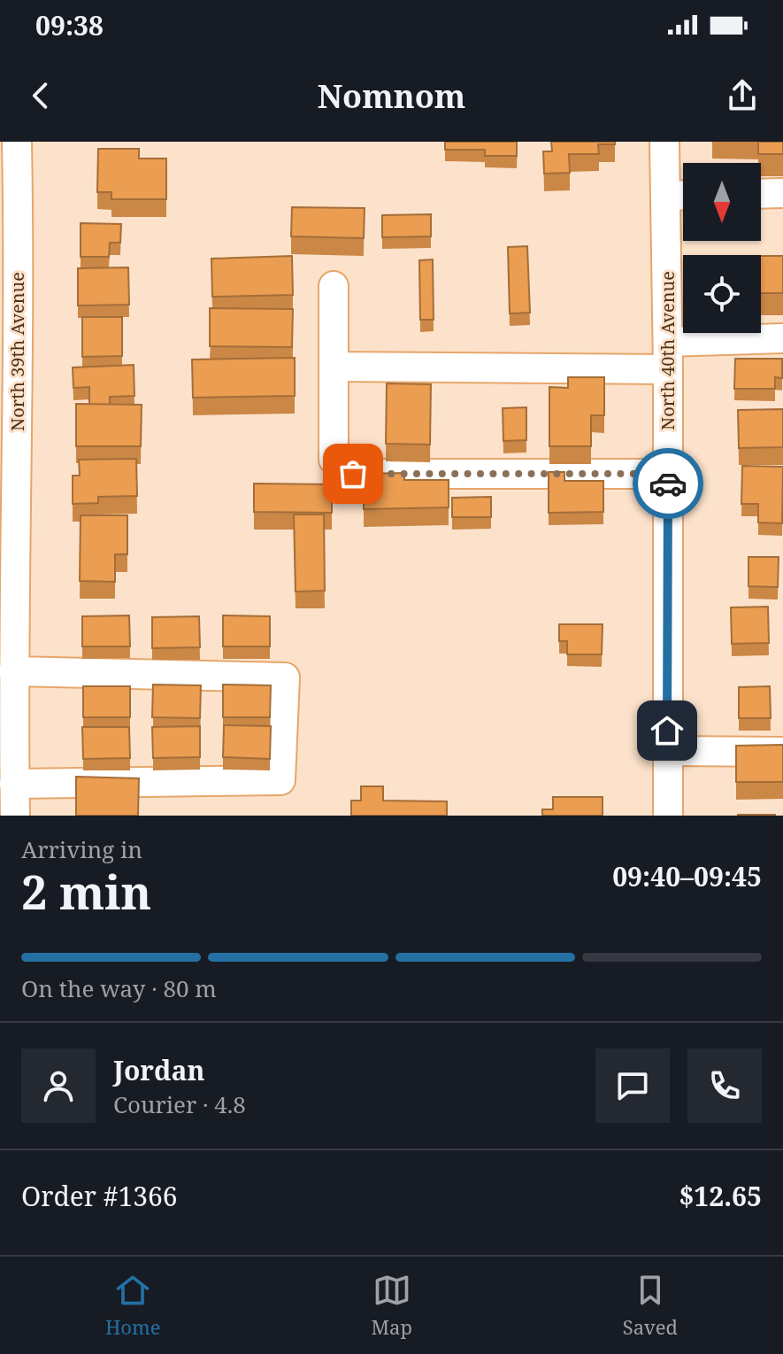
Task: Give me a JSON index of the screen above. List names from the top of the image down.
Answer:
{
  "streets": {
    "street": ["North 40th Avenue", "North 39th Avenue"]
  },
  "north": "bottom",
  "page": {
    "status": "09:38",
    "header": "Nomnom",
    "heading": ["2 min", "Arriving in", "09:40–09:45"],
    "panel": [
      "Jordan",
      "Courier · 4.8",
      "Order #1366",
      "$12.65"
    ],
    "bar": "On the way · 80 m",
    "tabs": ["Home", "Map", "Saved"]
  }
}
